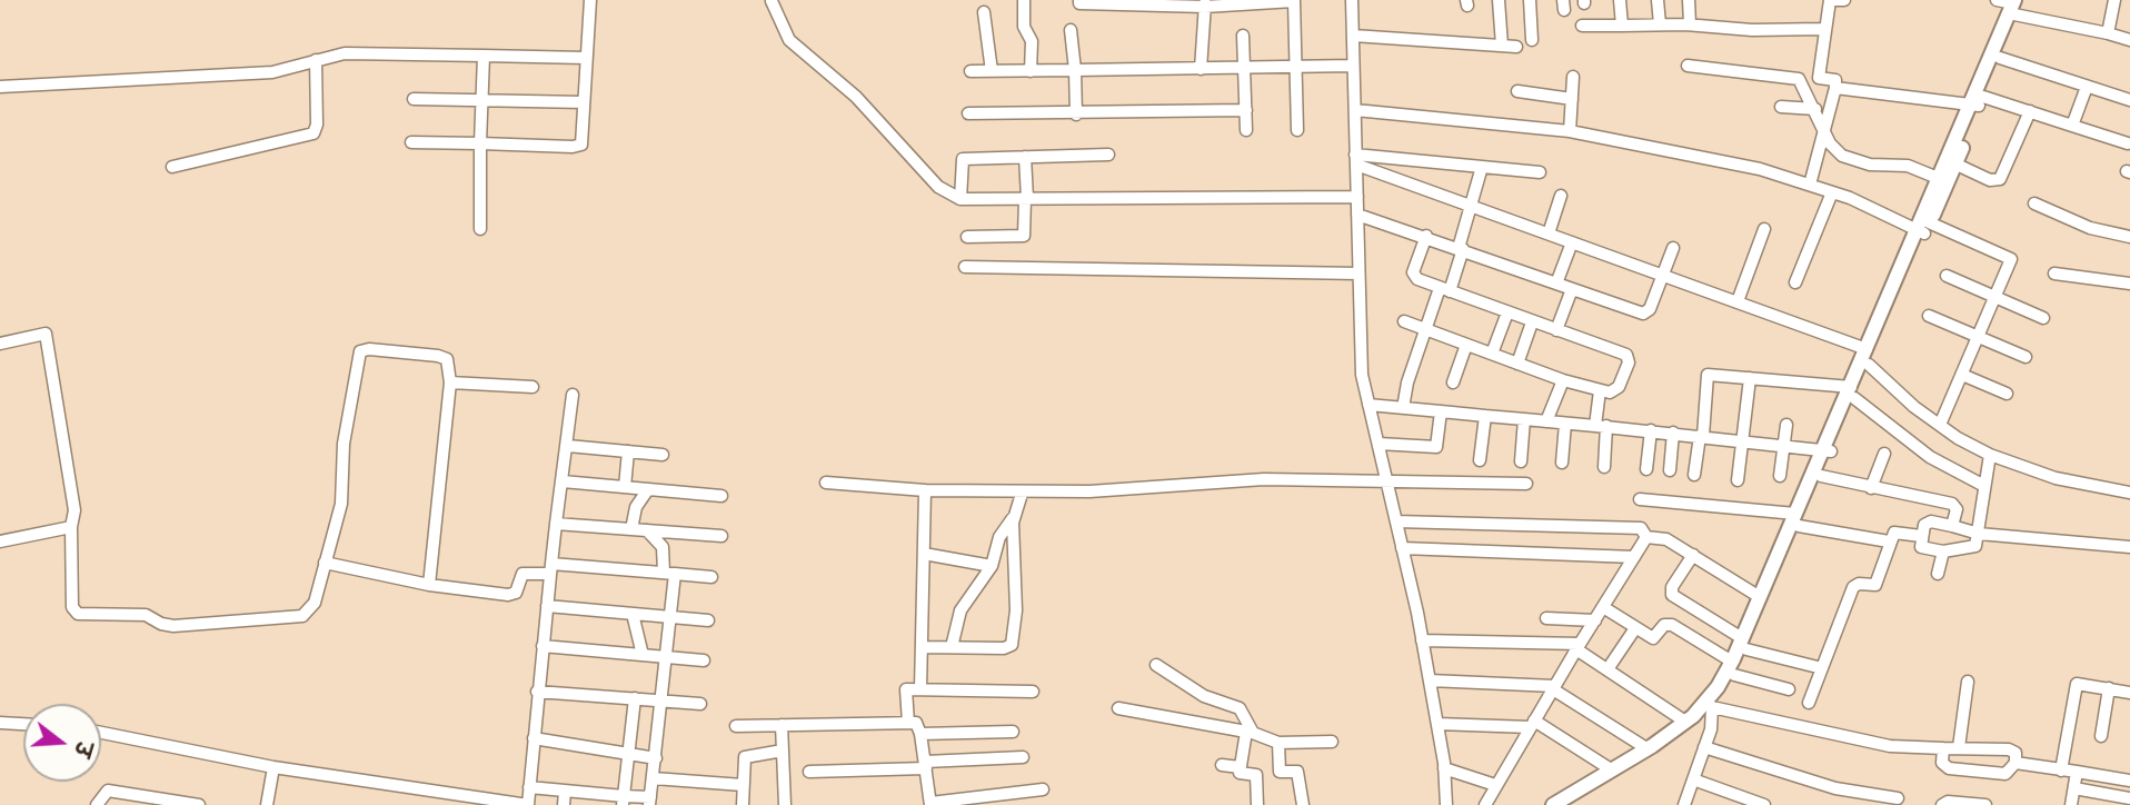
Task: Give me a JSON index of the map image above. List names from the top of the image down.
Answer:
{
  "north": "right"
}
